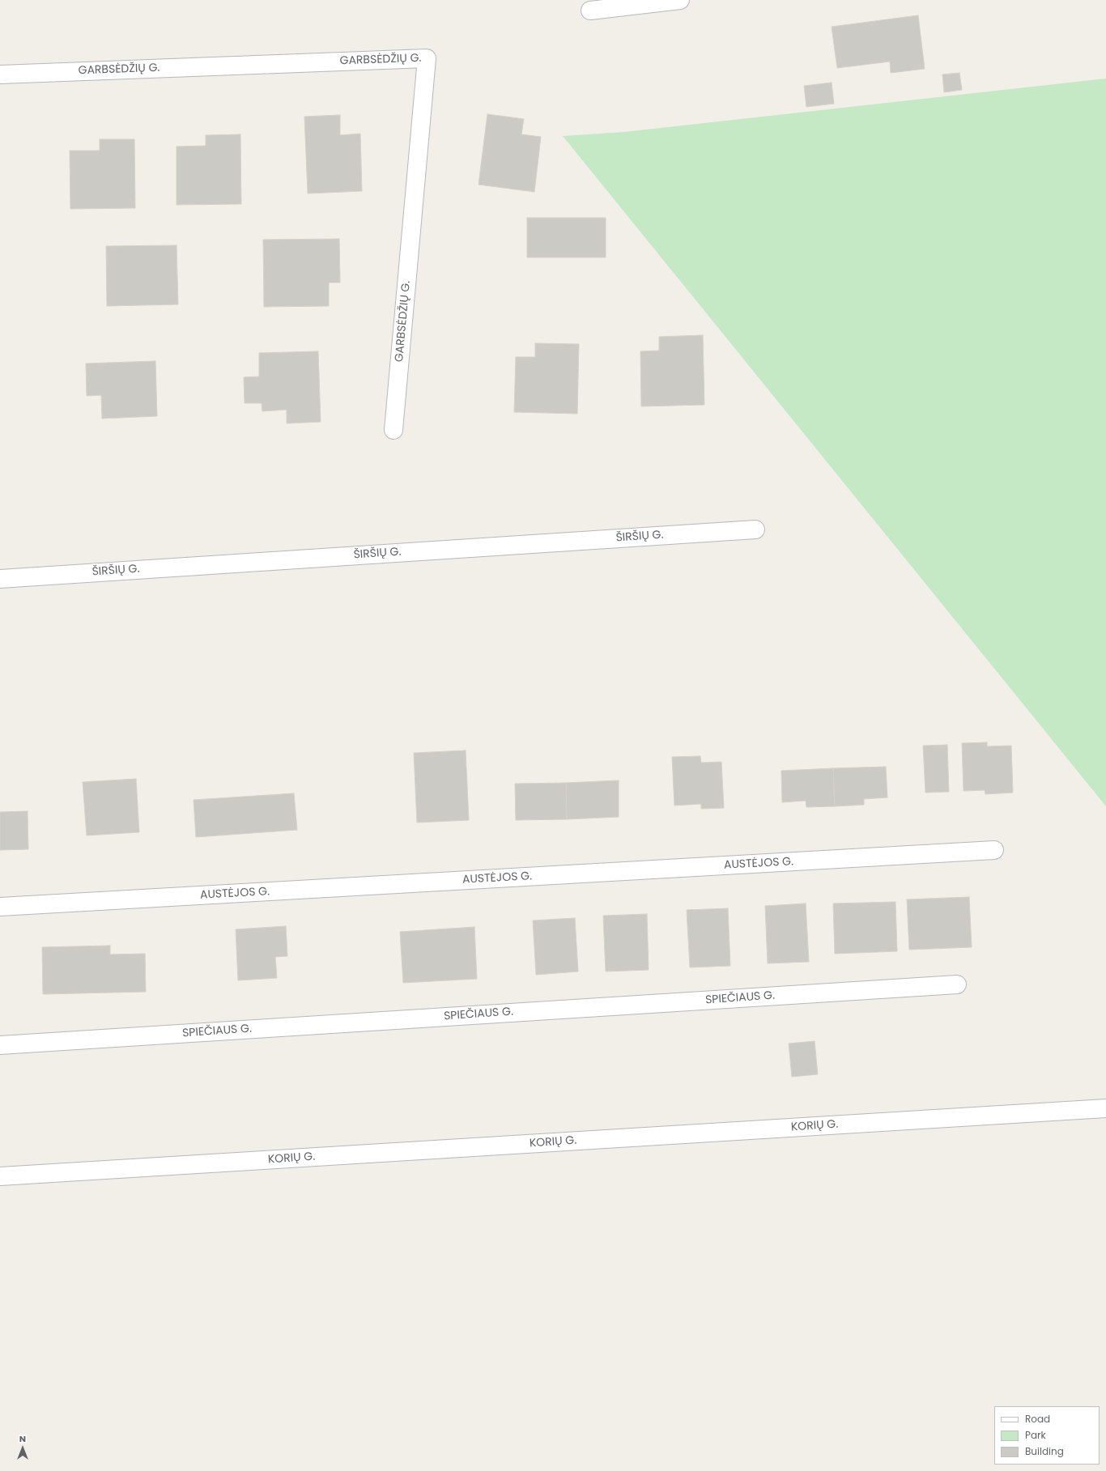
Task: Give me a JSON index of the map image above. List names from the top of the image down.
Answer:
{
  "streets": {
    "street": [
      "GARBSĖDŽIŲ G.",
      "ŠIRŠIŲ G.",
      "AUSTĖJOS G.",
      "SPIEČIAUS G.",
      "KORIŲ G."
    ]
  },
  "legend": ["Road", "Park", "Building"],
  "north": "top"
}
